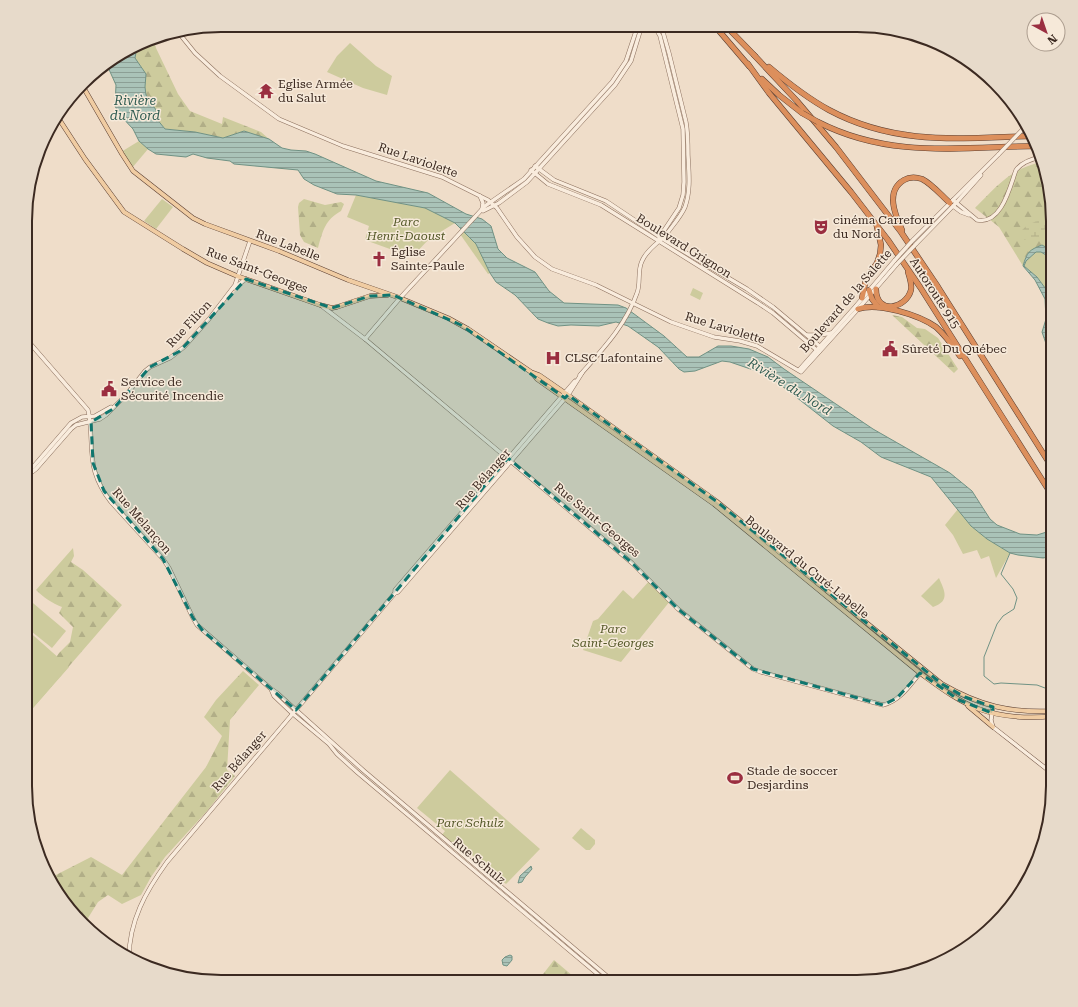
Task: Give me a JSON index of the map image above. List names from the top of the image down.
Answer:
{
  "streets": {
    "highway": ["Autoroute 915"],
    "main road": ["Rue Labelle", "Rue Saint-Georges", "Boulevard du Curé-Labelle"],
    "street": [
      "Rue Laviolette",
      "Boulevard Grignon",
      "Boulevard de la Salette",
      "Rue Filion",
      "Rue Bélanger",
      "Rue Melançon",
      "Rue Schulz"
    ]
  },
  "crossings": [
    ["Rue Laviolette", "Boulevard de la Salette"],
    ["Rue Laviolette", "Rue Bélanger"],
    ["Rue Labelle", "Rue Saint-Georges"],
    ["Rue Labelle", "Rue Filion"],
    ["Rue Labelle", "Rue Bélanger"],
    ["Rue Labelle", "Boulevard du Curé-Labelle"],
    ["Boulevard Grignon", "Boulevard de la Salette"],
    ["Boulevard Grignon", "Rue Bélanger"],
    ["Rue Saint-Georges", "Rue Filion"],
    ["Rue Saint-Georges", "Rue Bélanger"],
    ["Rue Saint-Georges", "Boulevard du Curé-Labelle"],
    ["Rue Filion", "Rue Melançon"],
    ["Rue Bélanger", "Rue Melançon"],
    ["Rue Bélanger", "Boulevard du Curé-Labelle"],
    ["Rue Bélanger", "Rue Schulz"],
    ["Rue Melançon", "Rue Schulz"]
  ],
  "water": ["Rivière du Nord"],
  "parks": ["Parc Henri-Daoust", "Parc Saint-Georges", "Parc Schulz"],
  "places": {
    "temple": ["Eglise Armée du Salut"],
    "theatre": ["cinéma Carrefour du Nord"],
    "church": ["Église Sainte-Paule"],
    "public building": ["Sûreté Du Québec", "Service de Sécurité Incendie"],
    "hospital": ["CLSC Lafontaine"],
    "sports": ["Stade de soccer Desjardins"]
  },
  "north": "bottom right"
}
